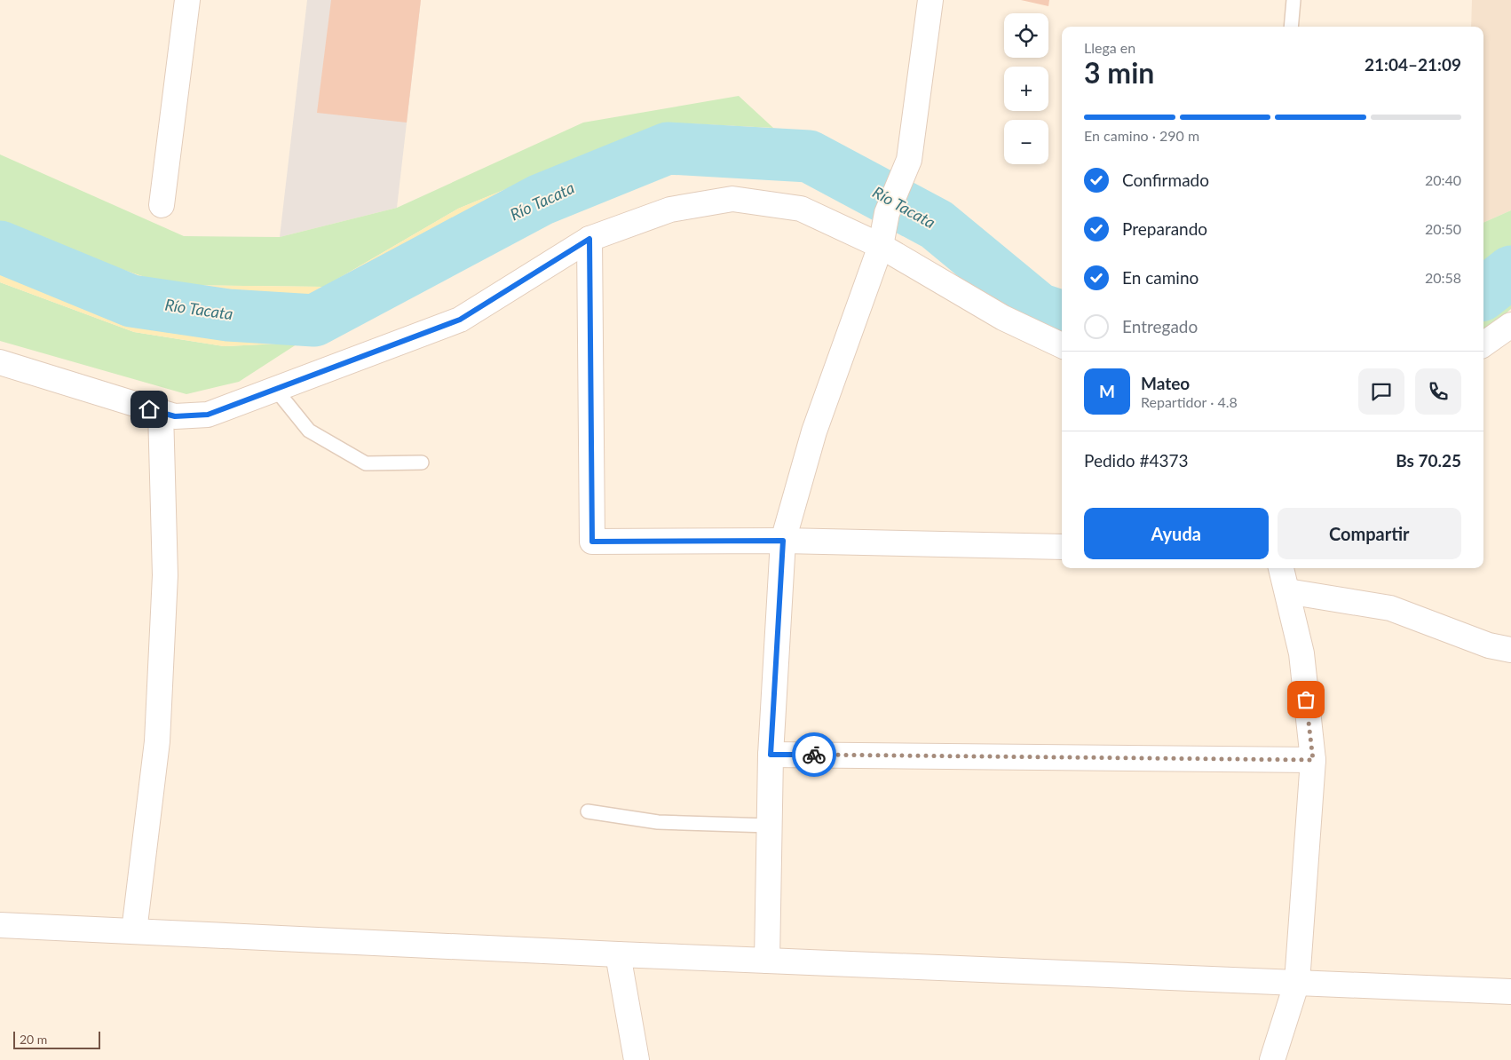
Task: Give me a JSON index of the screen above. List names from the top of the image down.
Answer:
{
  "water": ["Río Tacata"],
  "scale_bar": "20 m",
  "page": {
    "map_buttons": ["+", "−"],
    "heading": ["3 min", "Llega en", "21:04–21:09"],
    "panel": [
      "Mateo",
      "Repartidor · 4.8",
      "Pedido #4373",
      "Bs 70.25"
    ],
    "bar": "En camino · 290 m",
    "list": [
      ["Confirmado", "20:40"],
      ["Preparando", "20:50"],
      ["En camino", "20:58"],
      "Entregado"
    ],
    "round": "M",
    "buttons": ["Ayuda", "Compartir"],
    "scale": "20 m"
  }
}
